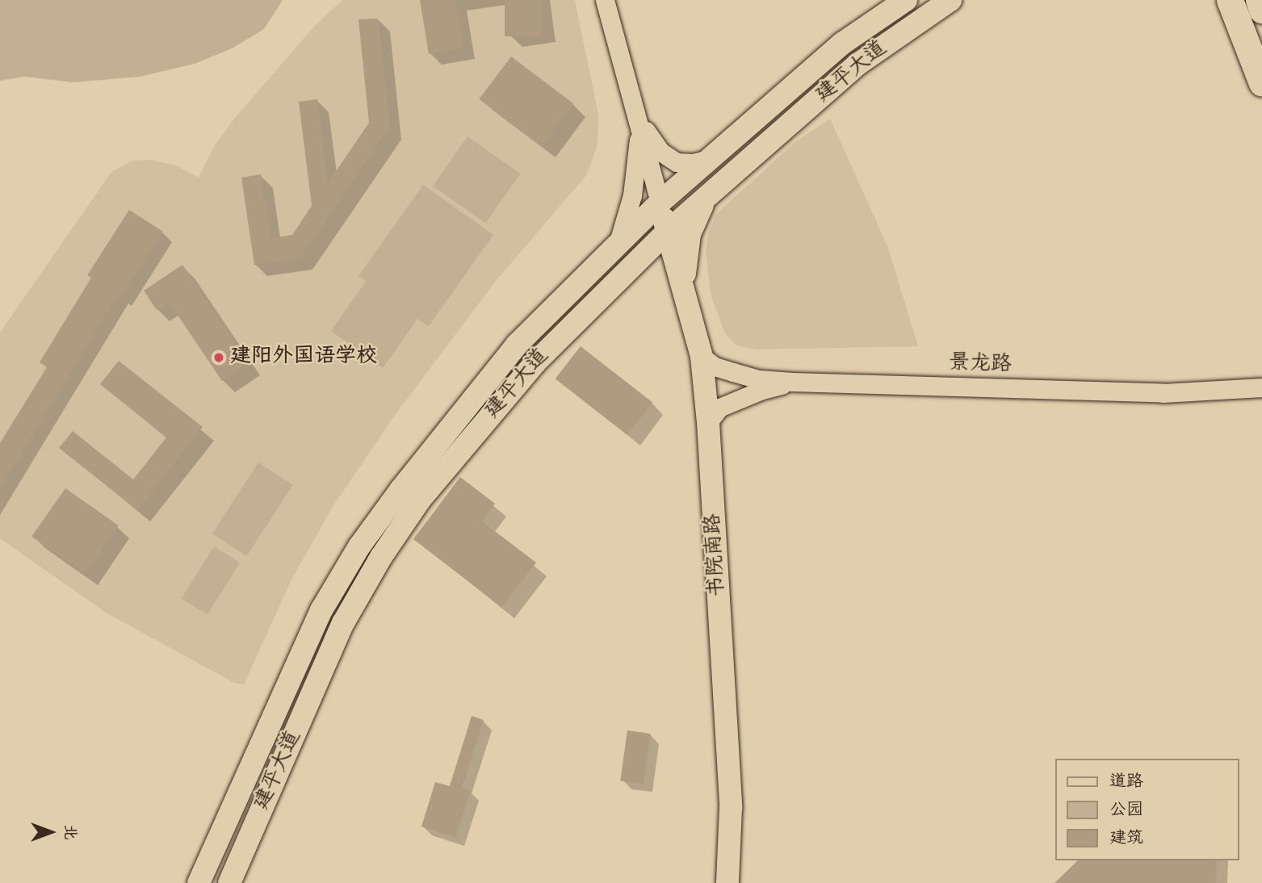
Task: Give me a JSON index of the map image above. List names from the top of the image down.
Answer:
{
  "streets": {
    "main road": ["建平大道", "书院南路"],
    "street": ["景龙路"]
  },
  "crossings": [
    ["建平大道", "书院南路"],
    ["景龙路", "书院南路"]
  ],
  "places": ["建阳外国语学校"],
  "legend": ["道路", "公园", "建筑"],
  "north": "right"
}
